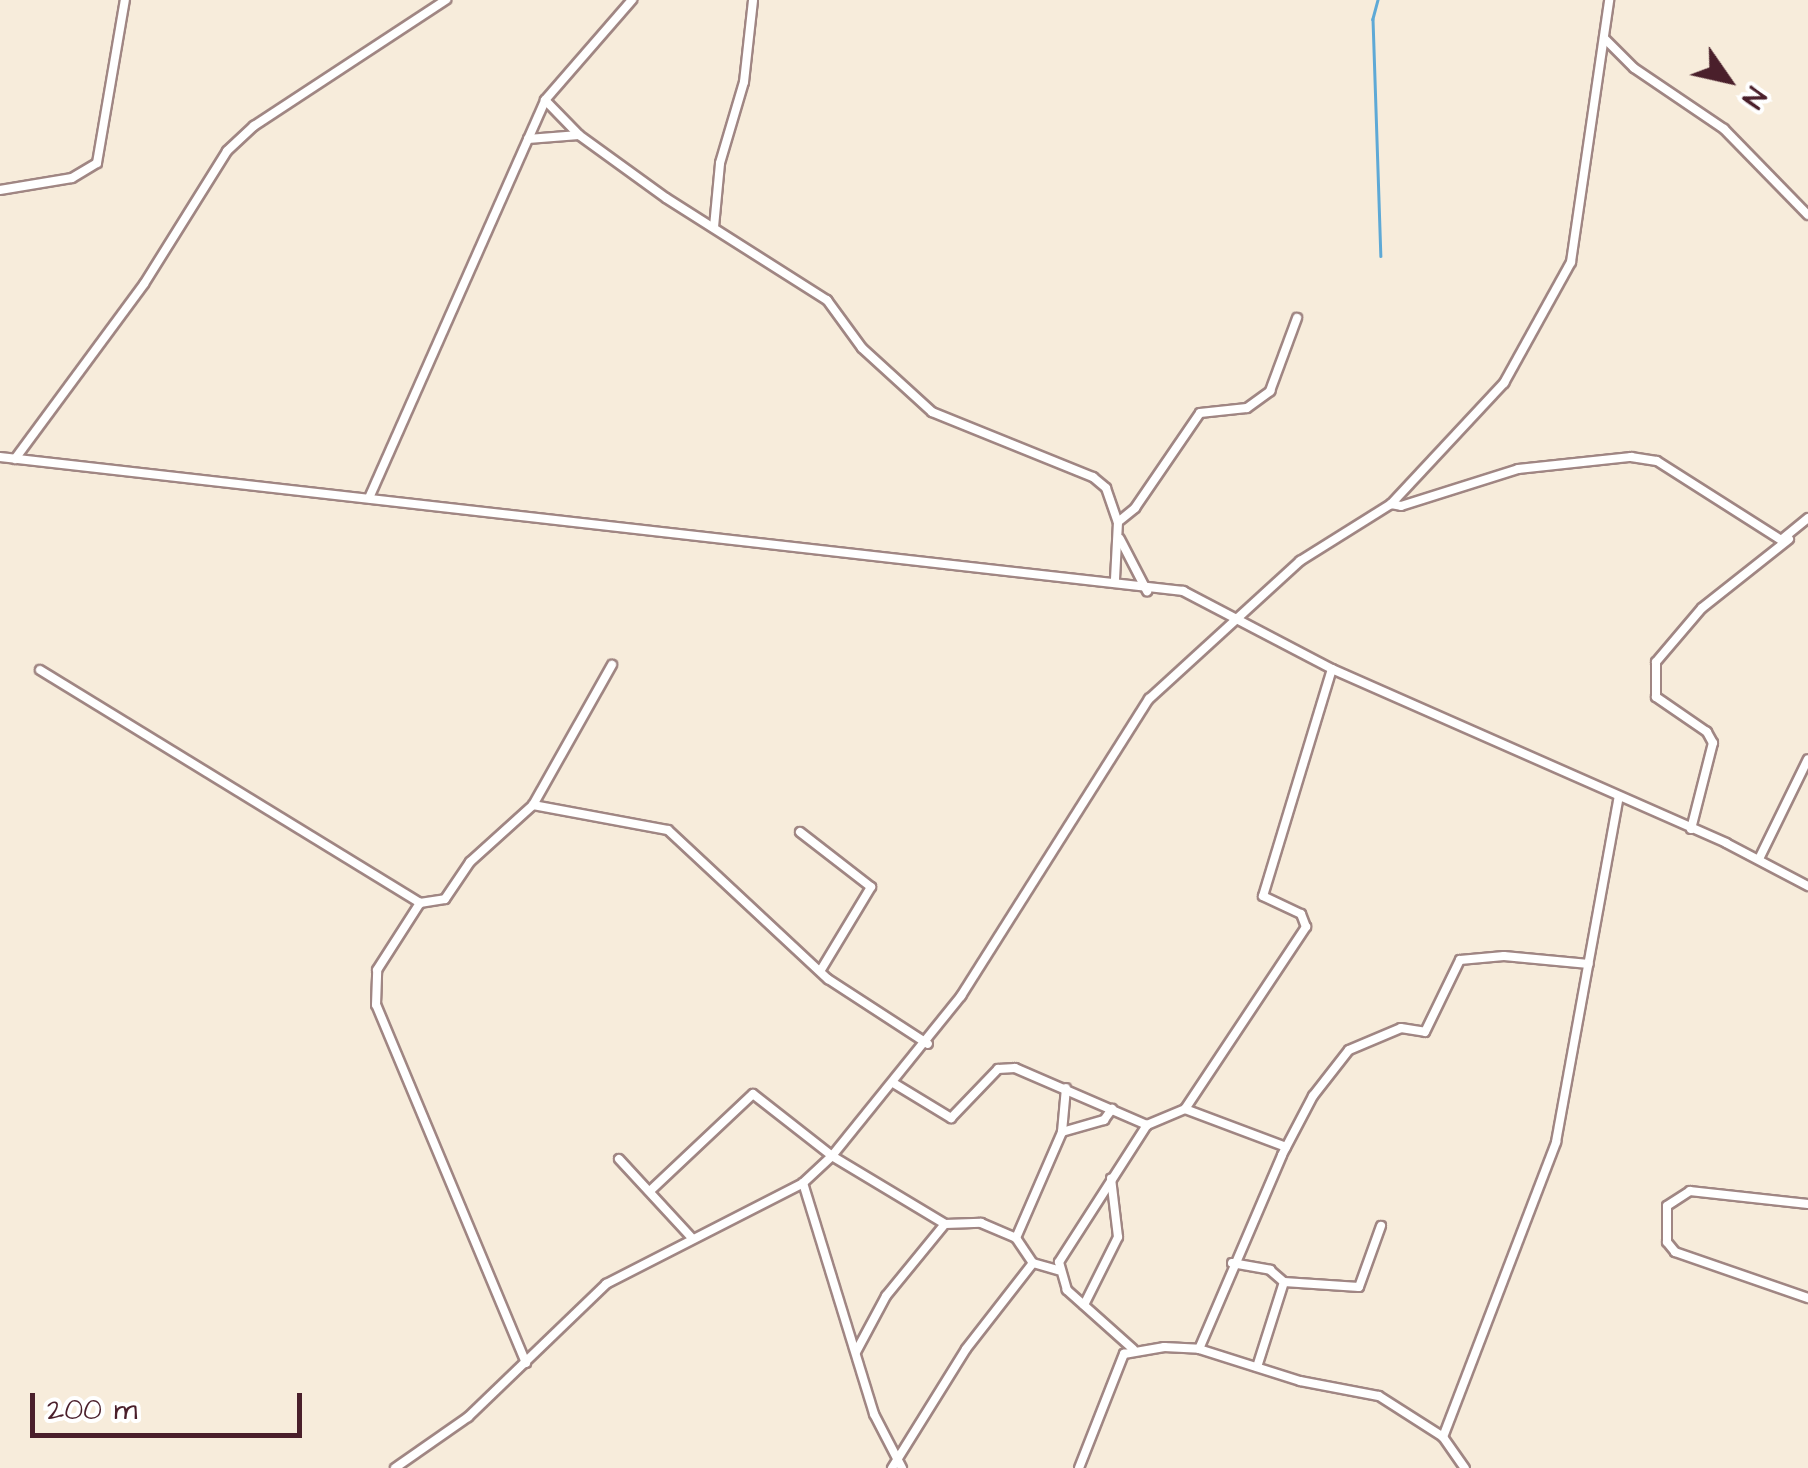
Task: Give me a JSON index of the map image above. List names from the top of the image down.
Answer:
{
  "scale_bar": "200 m",
  "north": "bottom right"
}
